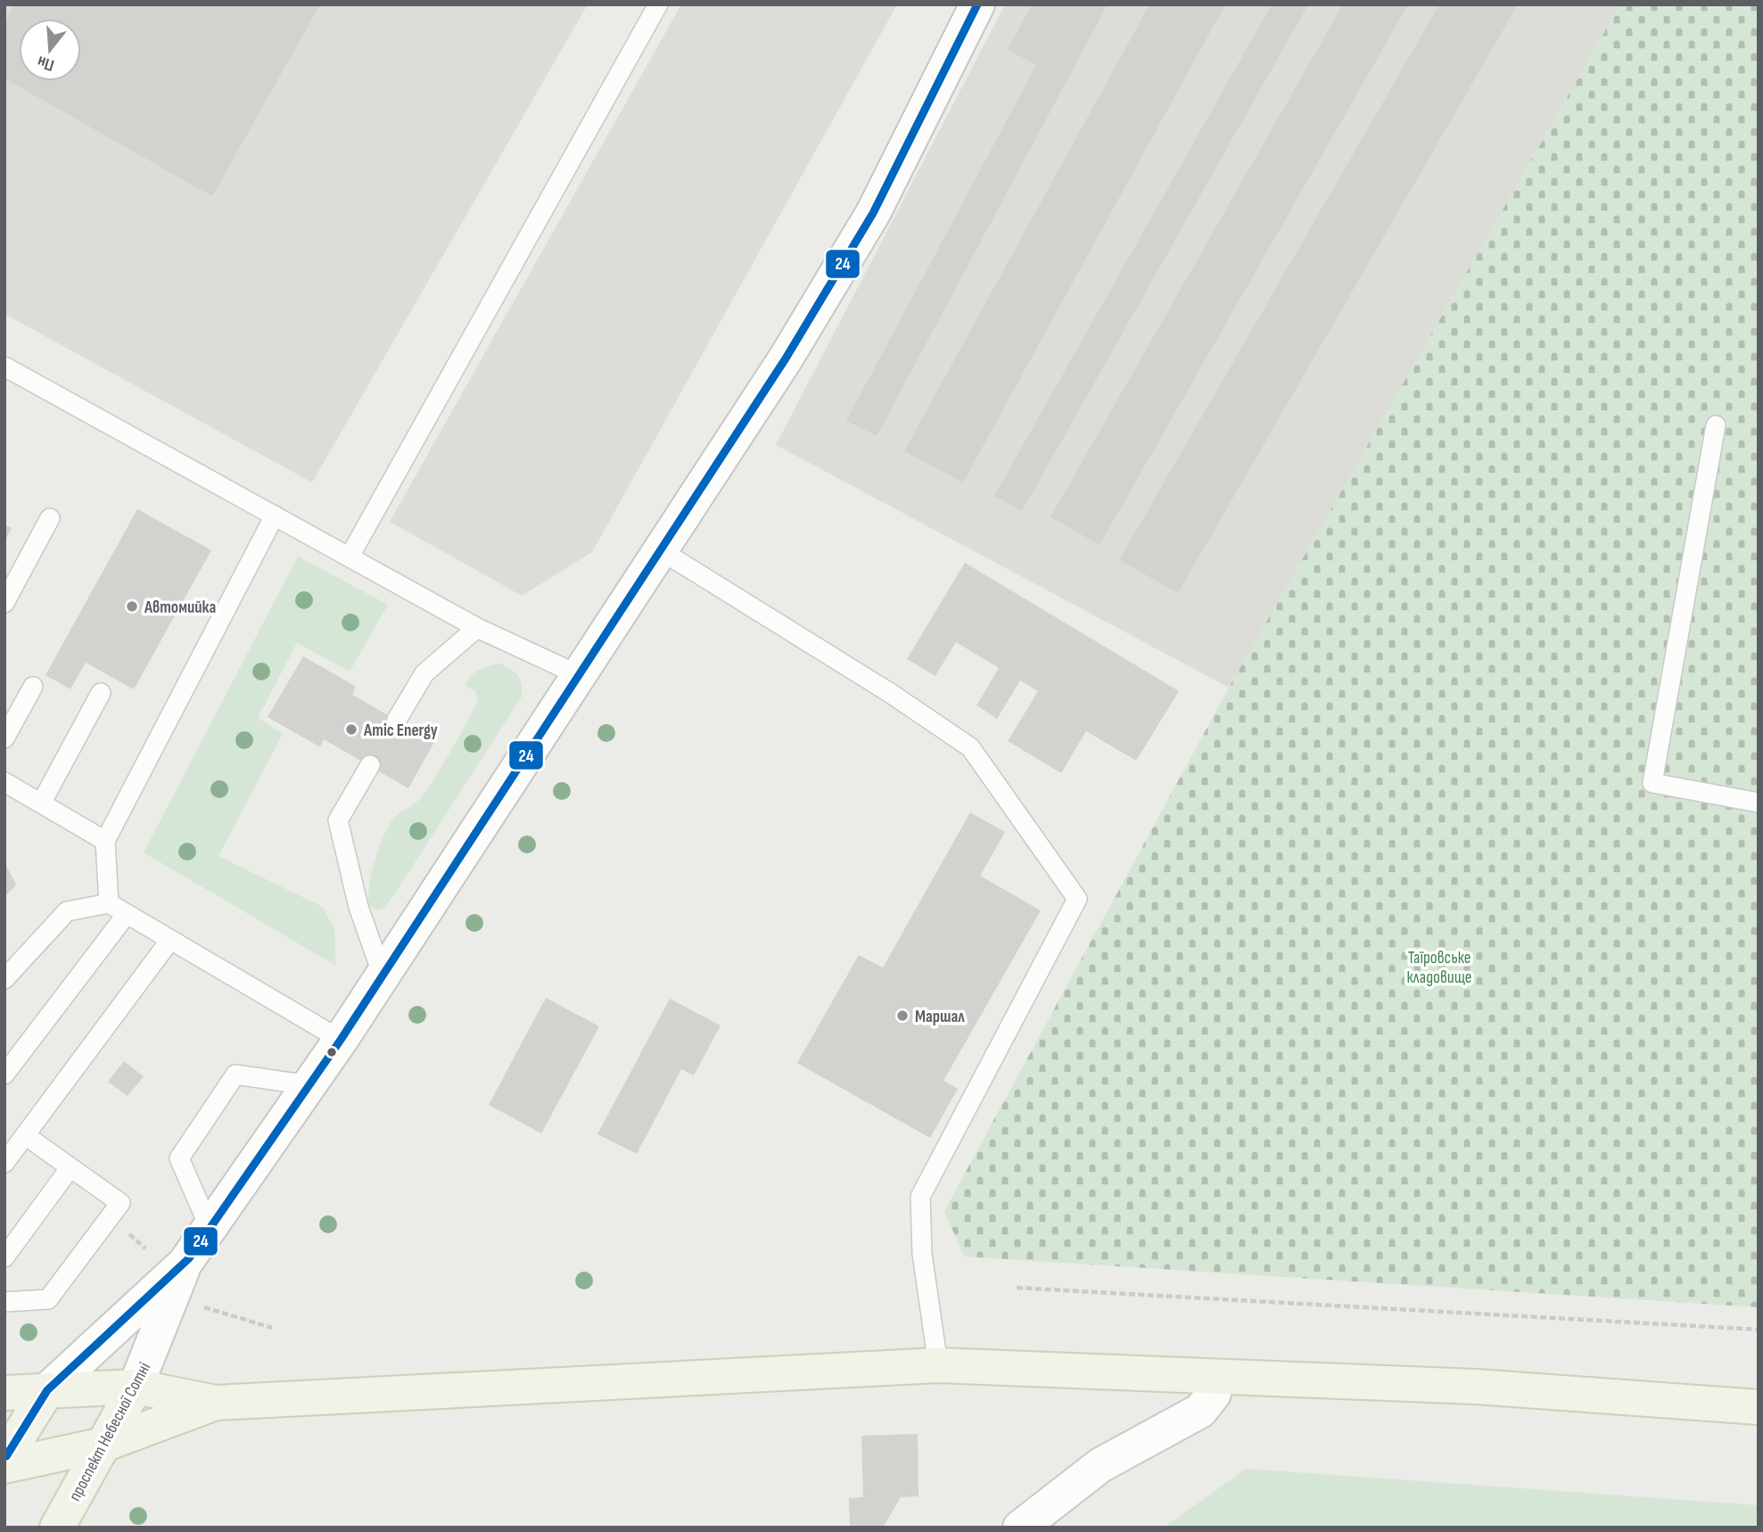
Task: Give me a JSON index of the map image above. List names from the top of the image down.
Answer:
{
  "streets": {
    "main road": ["проспект Небесної Сотні"]
  },
  "parks": ["Таїровське кладовище"],
  "places": ["Автомийка", "Amic Energy", "Маршал"],
  "lines": ["transit line 24"],
  "north": "bottom"
}
